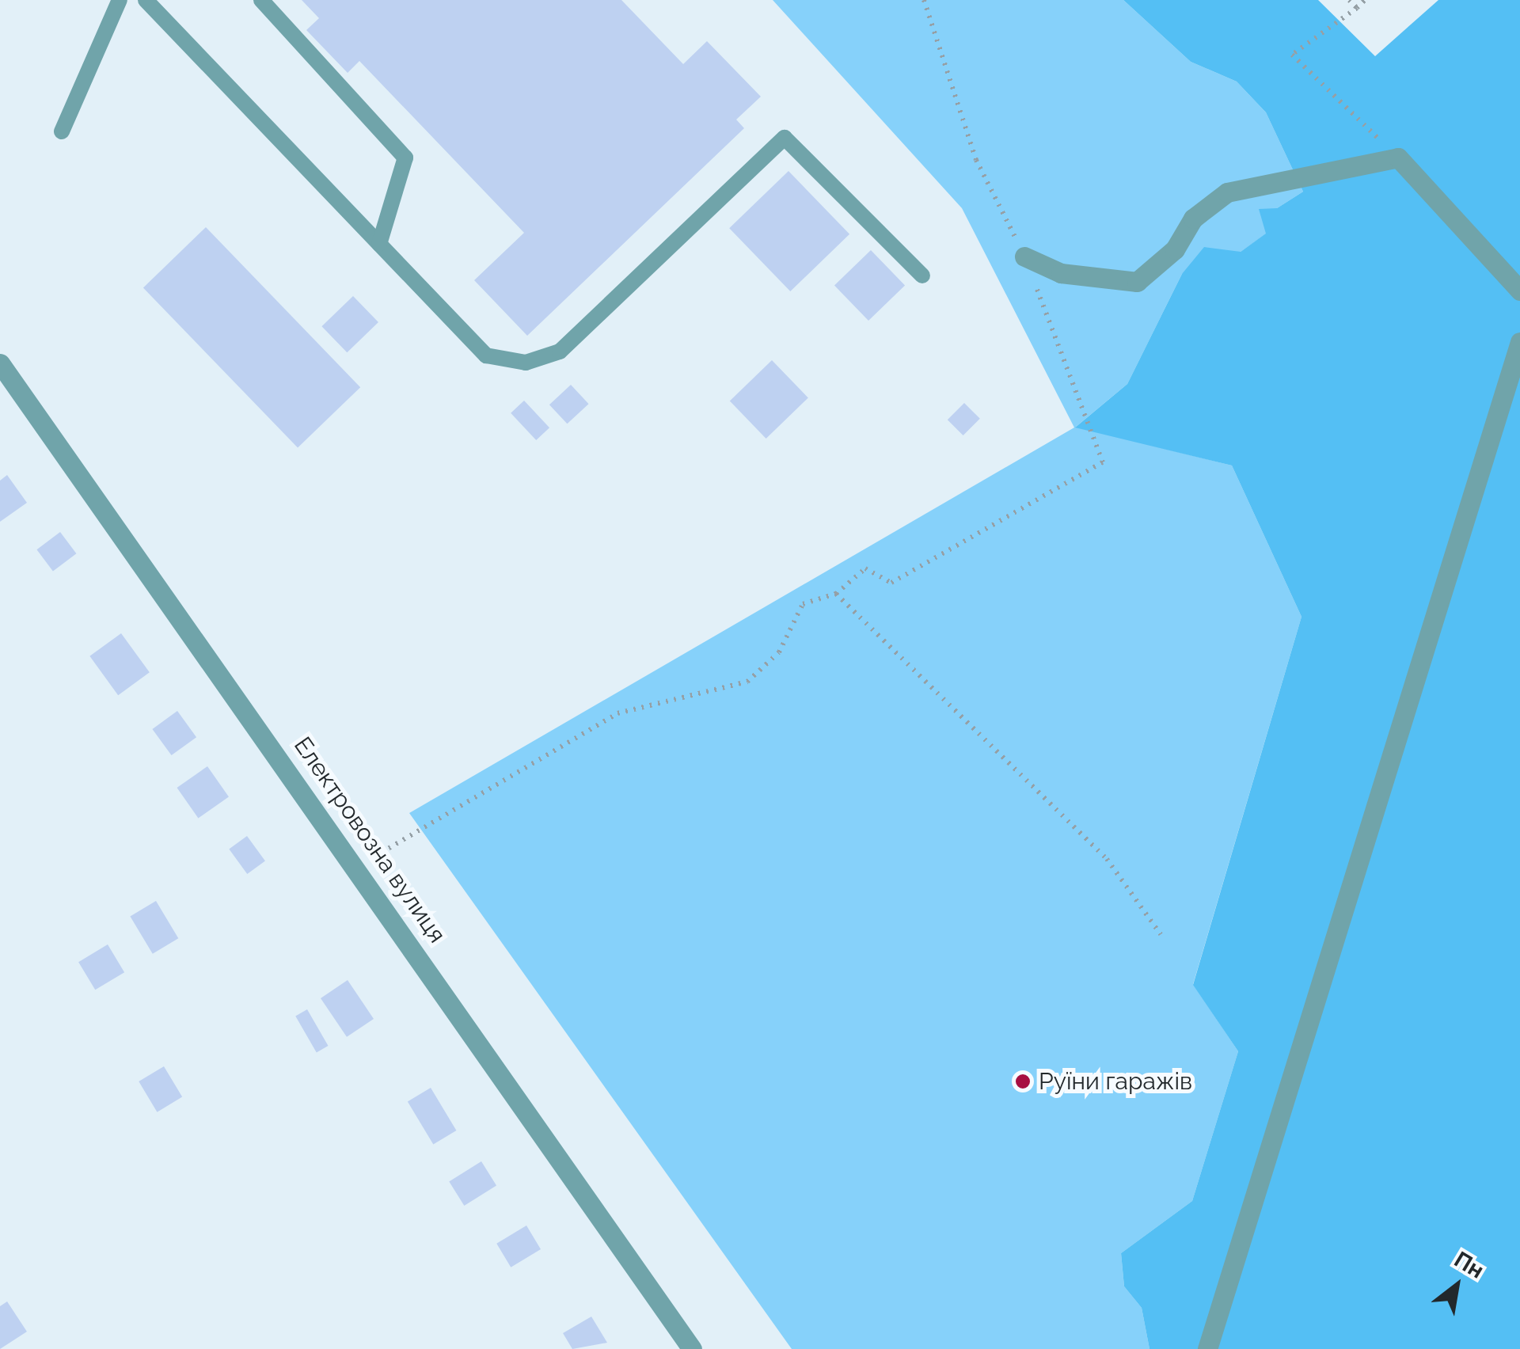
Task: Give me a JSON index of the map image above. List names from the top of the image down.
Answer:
{
  "streets": {
    "street": ["Електровозна вулиця"]
  },
  "places": ["Руїни гаражів"],
  "north": "top right"
}
